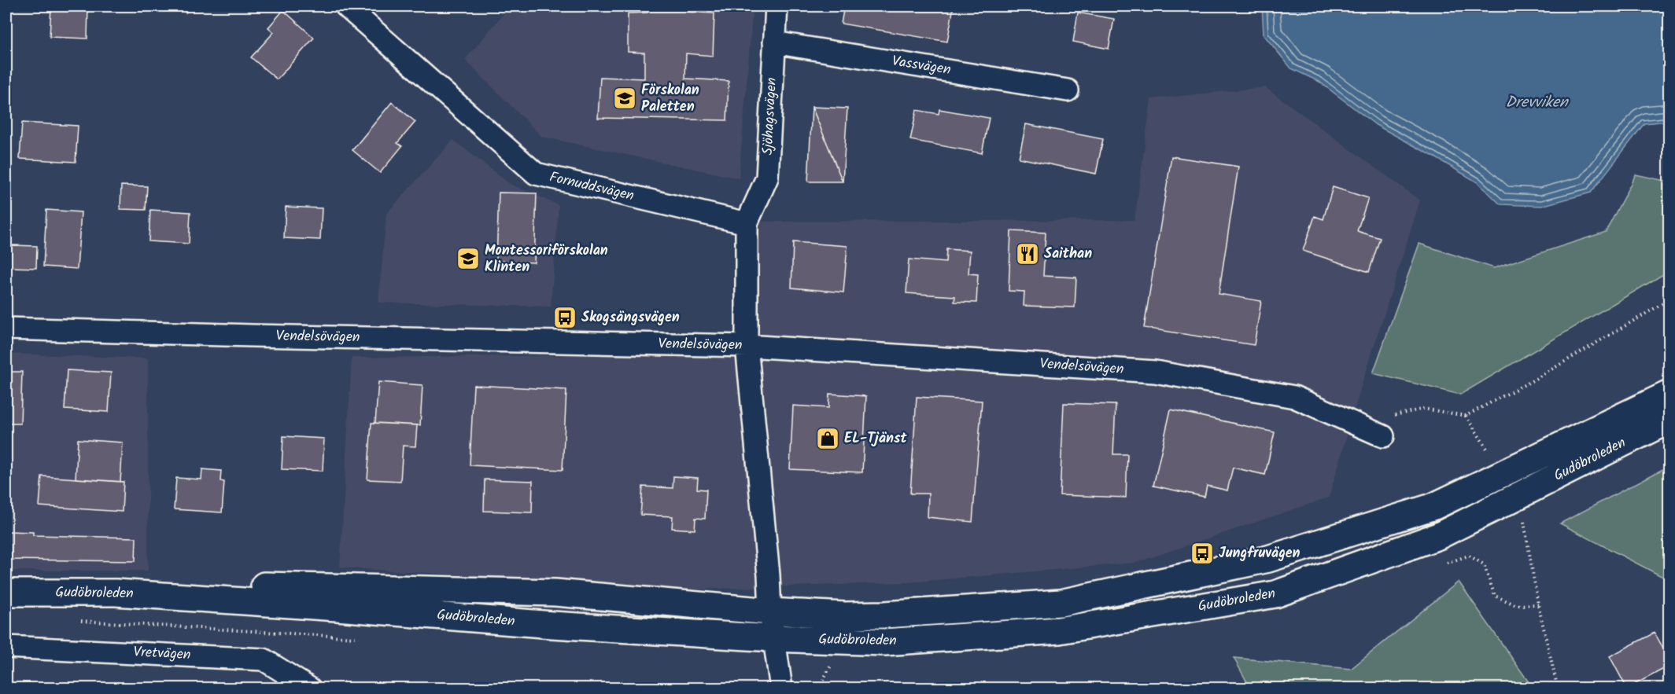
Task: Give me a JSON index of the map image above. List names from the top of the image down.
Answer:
{
  "streets": {
    "main road": ["Gudöbroleden"],
    "street": [
      "Vassvägen",
      "Sjöhagsvägen",
      "Fornuddsvägen",
      "Vendelsövägen",
      "Vretvägen"
    ]
  },
  "crossings": [
    ["Vassvägen", "Sjöhagsvägen"],
    ["Sjöhagsvägen", "Fornuddsvägen"]
  ],
  "water": ["Drevviken"],
  "places": {
    "school or university": ["Förskolan Paletten", "Montessoriförskolan Klinten"],
    "restaurant": ["Saithan"],
    "bus stop": ["Skogsängsvägen", "Jungfruvägen"],
    "shop": ["EL-Tjänst"]
  }
}
